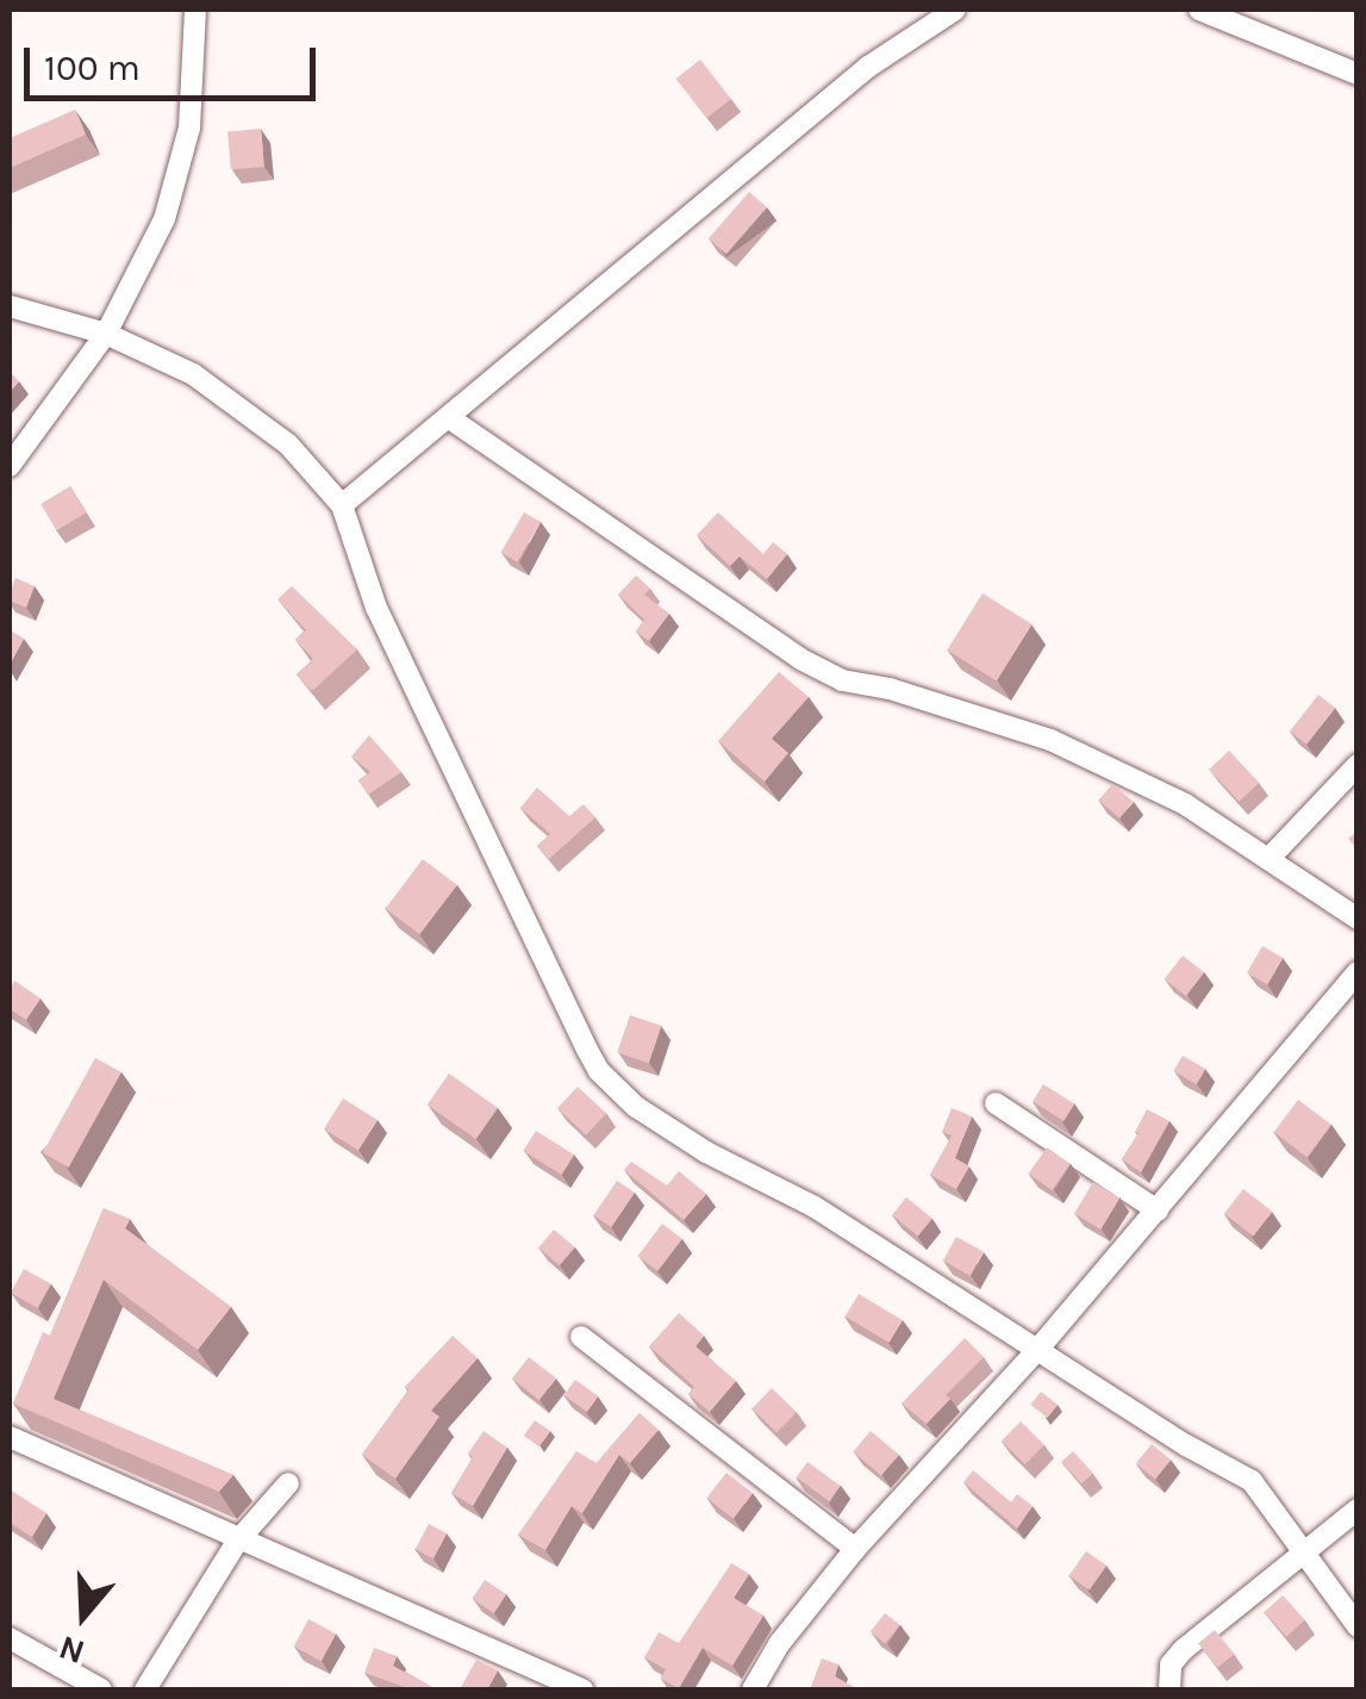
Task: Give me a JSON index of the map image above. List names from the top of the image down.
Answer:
{
  "scale_bar": "100 m",
  "north": "bottom"
}
